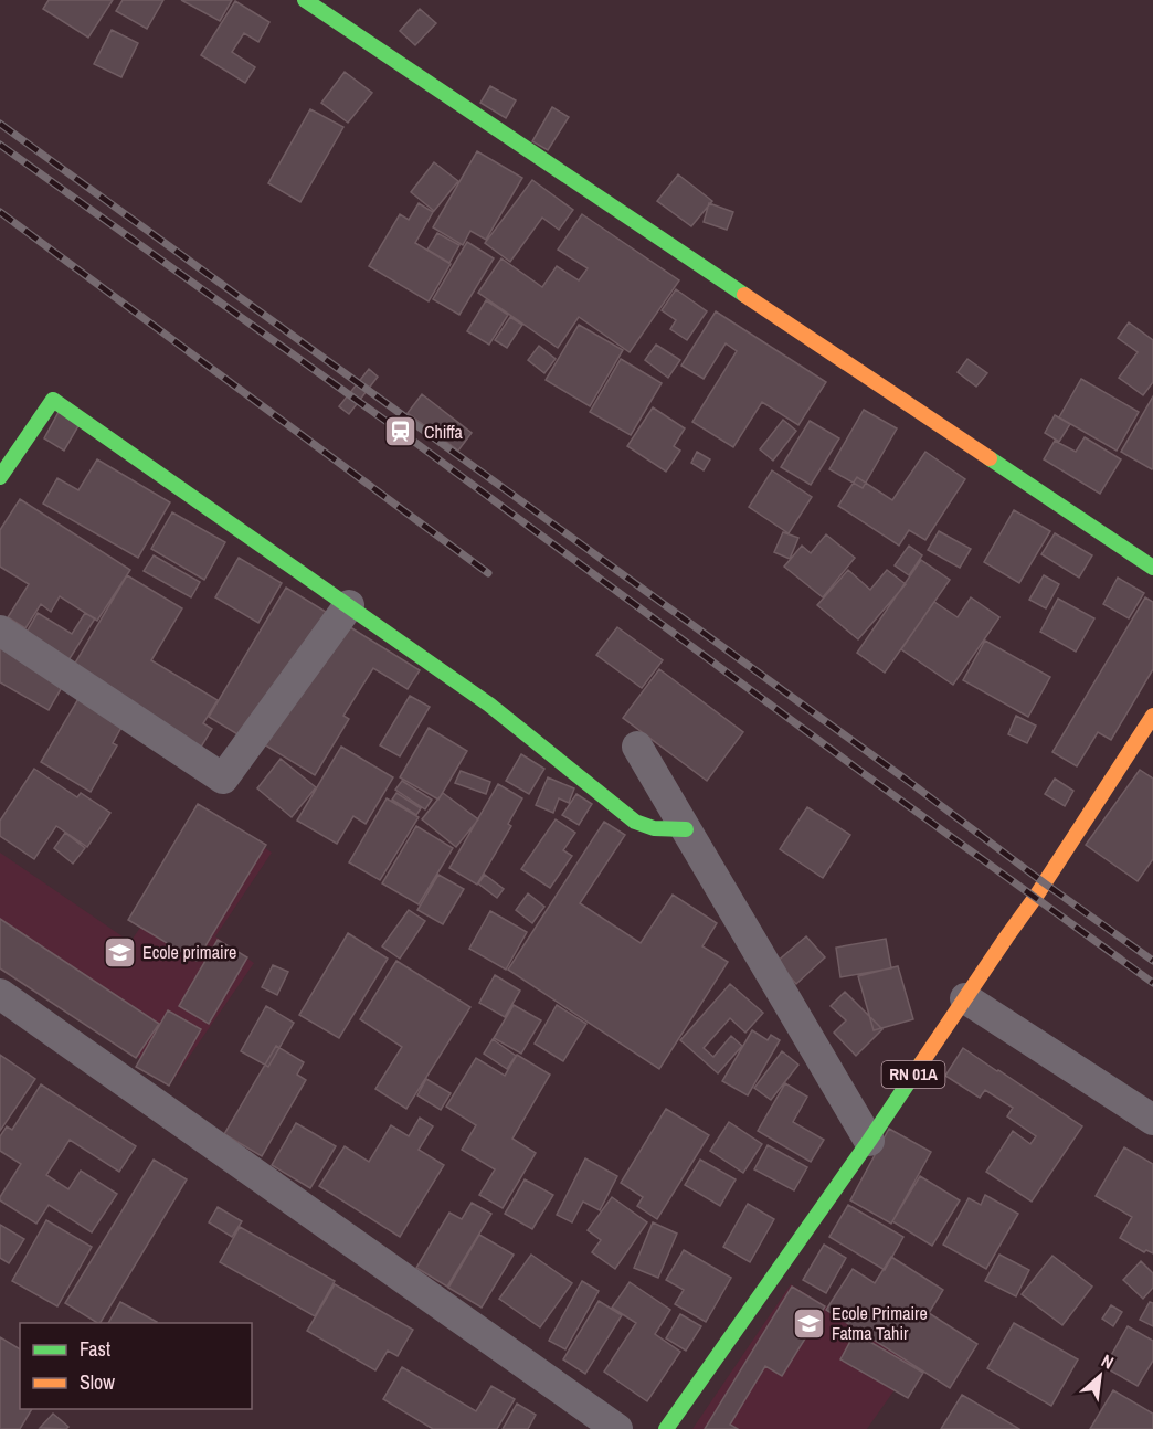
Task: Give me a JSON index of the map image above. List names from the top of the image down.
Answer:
{
  "streets": {
    "street": ["RN 01A"]
  },
  "places": {
    "station": ["Chiffa"],
    "school or university": ["Ecole primaire", "Ecole Primaire Fatma Tahir"]
  },
  "legend": ["Fast", "Slow"],
  "north": "top right"
}
